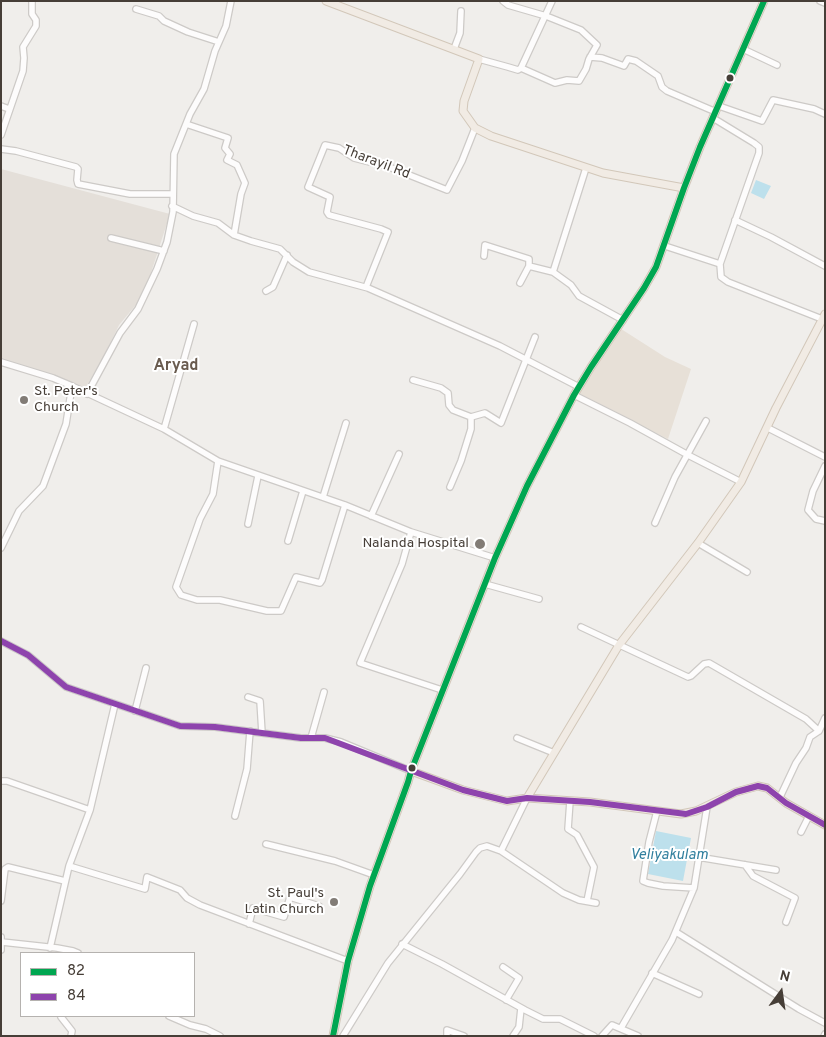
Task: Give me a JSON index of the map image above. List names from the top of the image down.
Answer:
{
  "streets": {
    "street": ["Tharayil Rd"]
  },
  "districts": ["Aryad"],
  "water": ["Veliyakulam"],
  "places": ["St. Peter's Church", "Nalanda Hospital", "St. Paul's Latin Church"],
  "lines": ["transit line 82", "transit line 84"],
  "legend": ["82", "84"],
  "north": "top"
}
